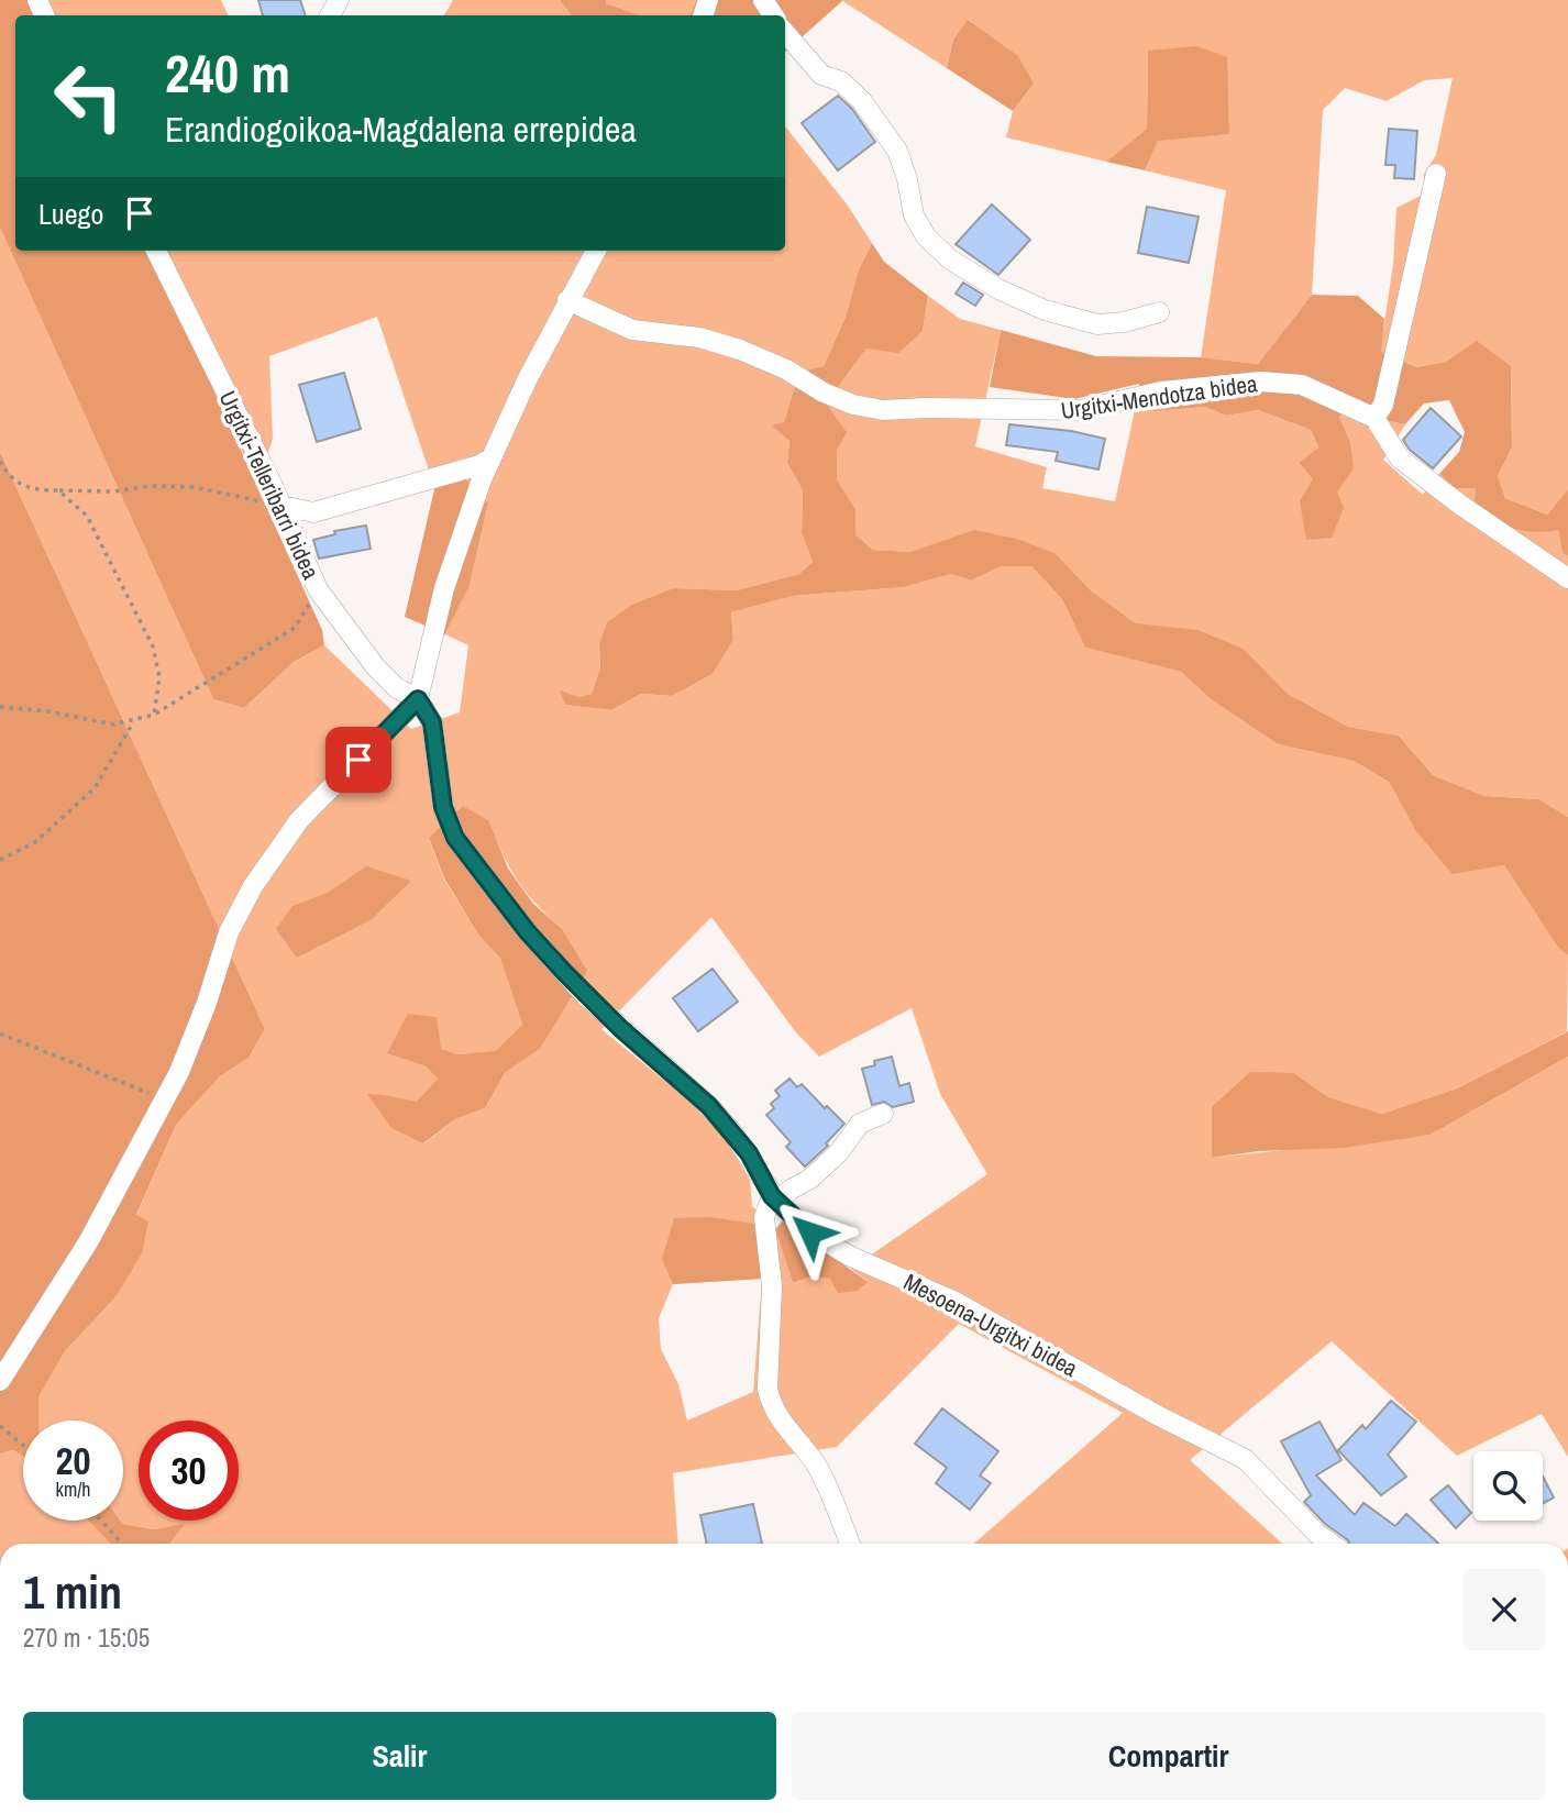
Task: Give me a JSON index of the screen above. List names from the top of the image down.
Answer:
{
  "streets": {
    "street": ["Urgitxi-Mendotza bidea", "Urgitxi-Telleribarri bidea", "Mesoena-Urgitxi bidea"]
  },
  "crossings": [
    ["Urgitxi-Telleribarri bidea", "Mesoena-Urgitxi bidea"]
  ],
  "page": {
    "turn": ["240 m", "Erandiogoikoa-Magdalena errepidea"],
    "then": "Luego",
    "speed": "20 km/h",
    "limit": "30",
    "heading": ["1 min", "270 m · 15:05"],
    "buttons": ["Salir", "Compartir"]
  }
}
